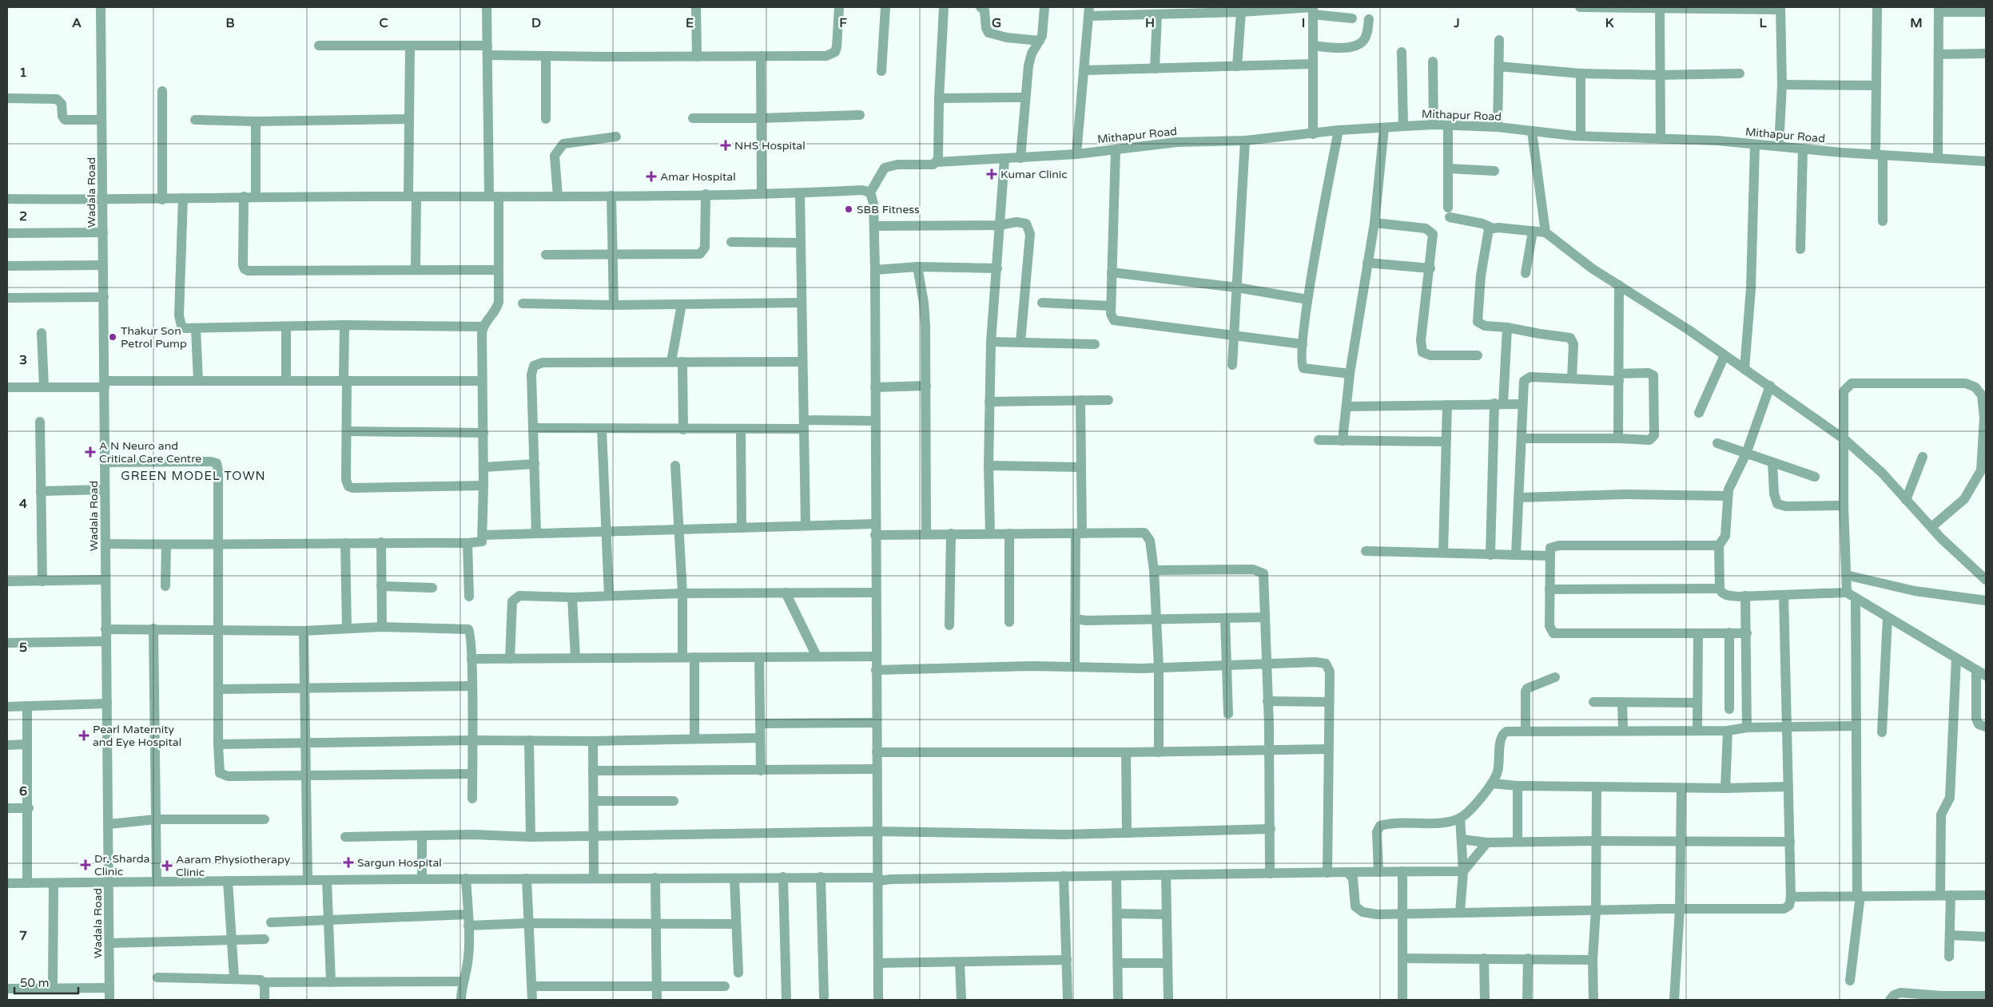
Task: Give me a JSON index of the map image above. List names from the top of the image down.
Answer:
{
  "streets": {
    "street": ["Mithapur Road", "Wadala Road"]
  },
  "districts": ["GREEN MODEL TOWN"],
  "places": {
    "health": [
      "NHS Hospital",
      "Kumar Clinic",
      "Amar Hospital",
      "A N Neuro and Critical Care Centre",
      "Pearl Maternity and Eye Hospital",
      "Sargun Hospital",
      "Dr. Sharda Clinic",
      "Aaram Physiotherapy Clinic"
    ],
    "other": ["SBB Fitness", "Thakur Son Petrol Pump"]
  },
  "scale_bar": "50 m",
  "grid": {
    "columns": [
      "A",
      "B",
      "C",
      "D",
      "E",
      "F",
      "G",
      "H",
      "I",
      "J",
      "K",
      "L",
      "M"
    ],
    "rows": [
      "1",
      "2",
      "3",
      "4",
      "5",
      "6",
      "7"
    ]
  }
}
